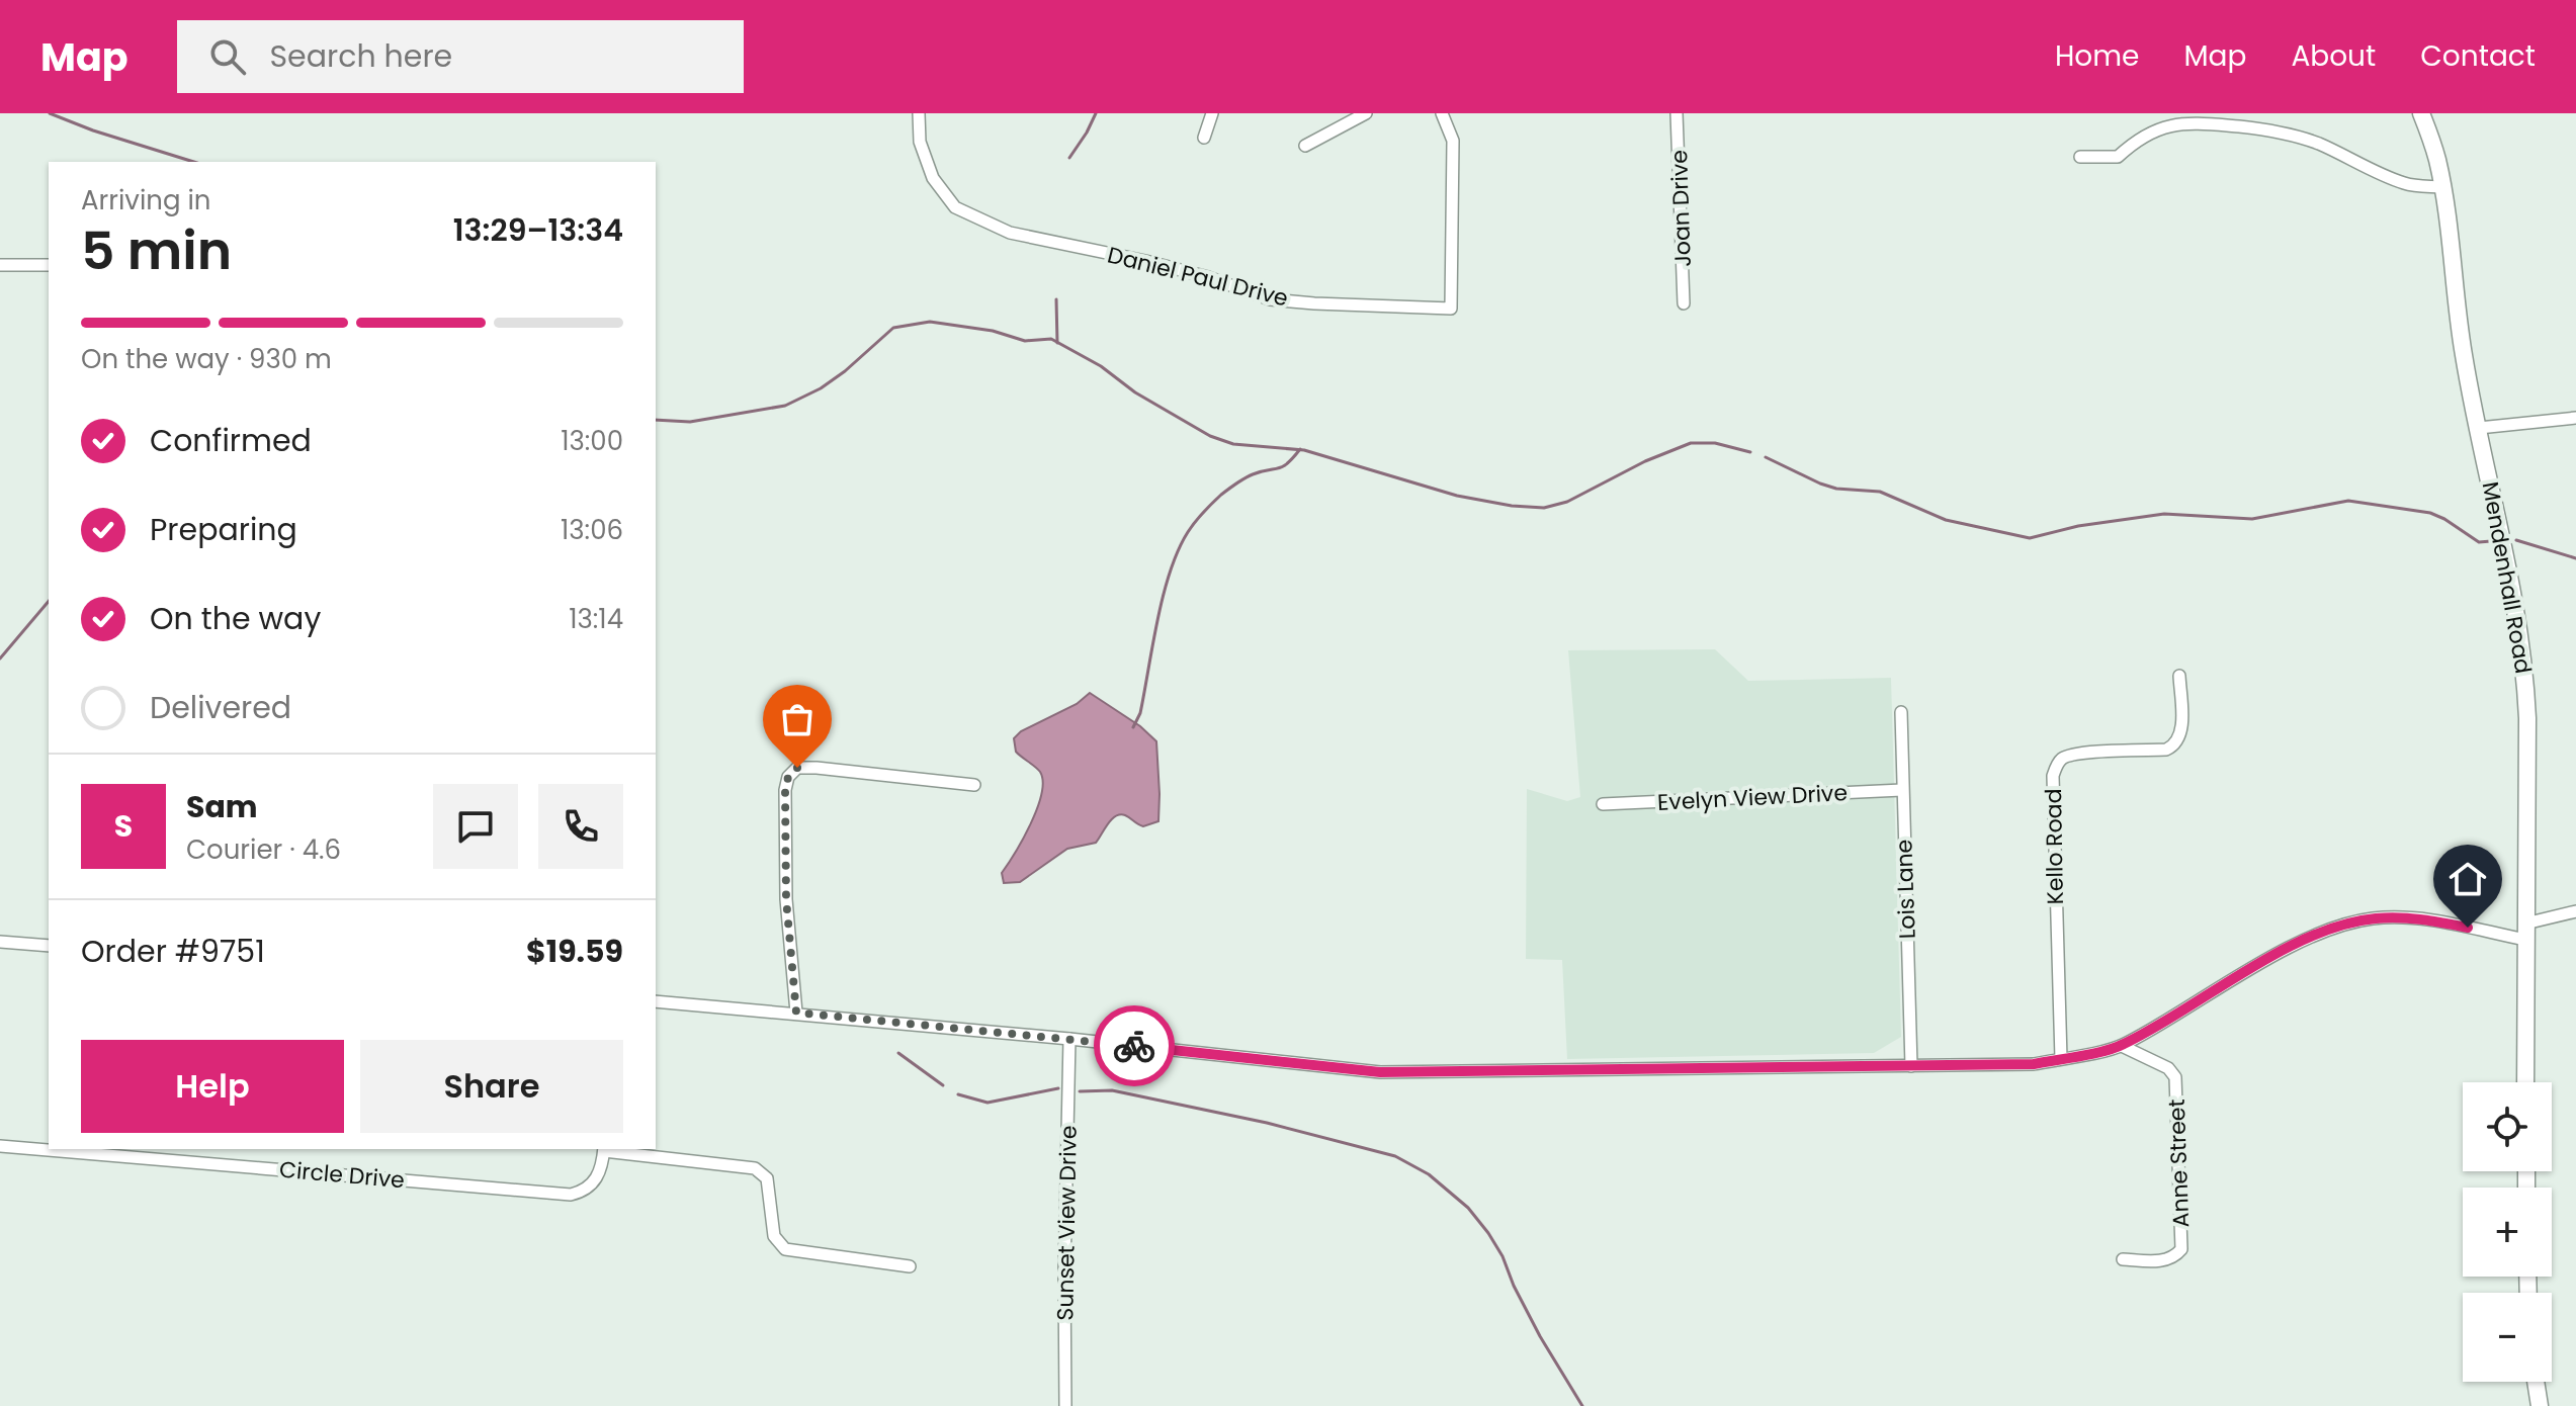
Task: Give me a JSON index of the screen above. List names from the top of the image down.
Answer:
{
  "streets": {
    "street": [
      "Joan Drive",
      "Daniel Paul Drive",
      "Mendenhall Road",
      "Evelyn View Drive",
      "Kello Road",
      "Lois Lane",
      "Anne Street",
      "Circle Drive",
      "Sunset View Drive"
    ]
  },
  "crossings": [
    ["Evelyn View Drive", "Lois Lane"]
  ],
  "page": {
    "header": "Map",
    "search": "Search here",
    "nav": [
      "Home",
      "Map",
      "About",
      "Contact"
    ],
    "heading": ["5 min", "Arriving in", "13:29–13:34"],
    "panel": [
      "Sam",
      "Courier · 4.6",
      "Order #9751",
      "$19.59"
    ],
    "bar": "On the way · 930 m",
    "list": [
      ["Confirmed", "13:00"],
      ["Preparing", "13:06"],
      ["On the way", "13:14"],
      "Delivered"
    ],
    "round": "S",
    "buttons": ["Help", "Share"],
    "map_buttons": ["+", "−"]
  }
}
